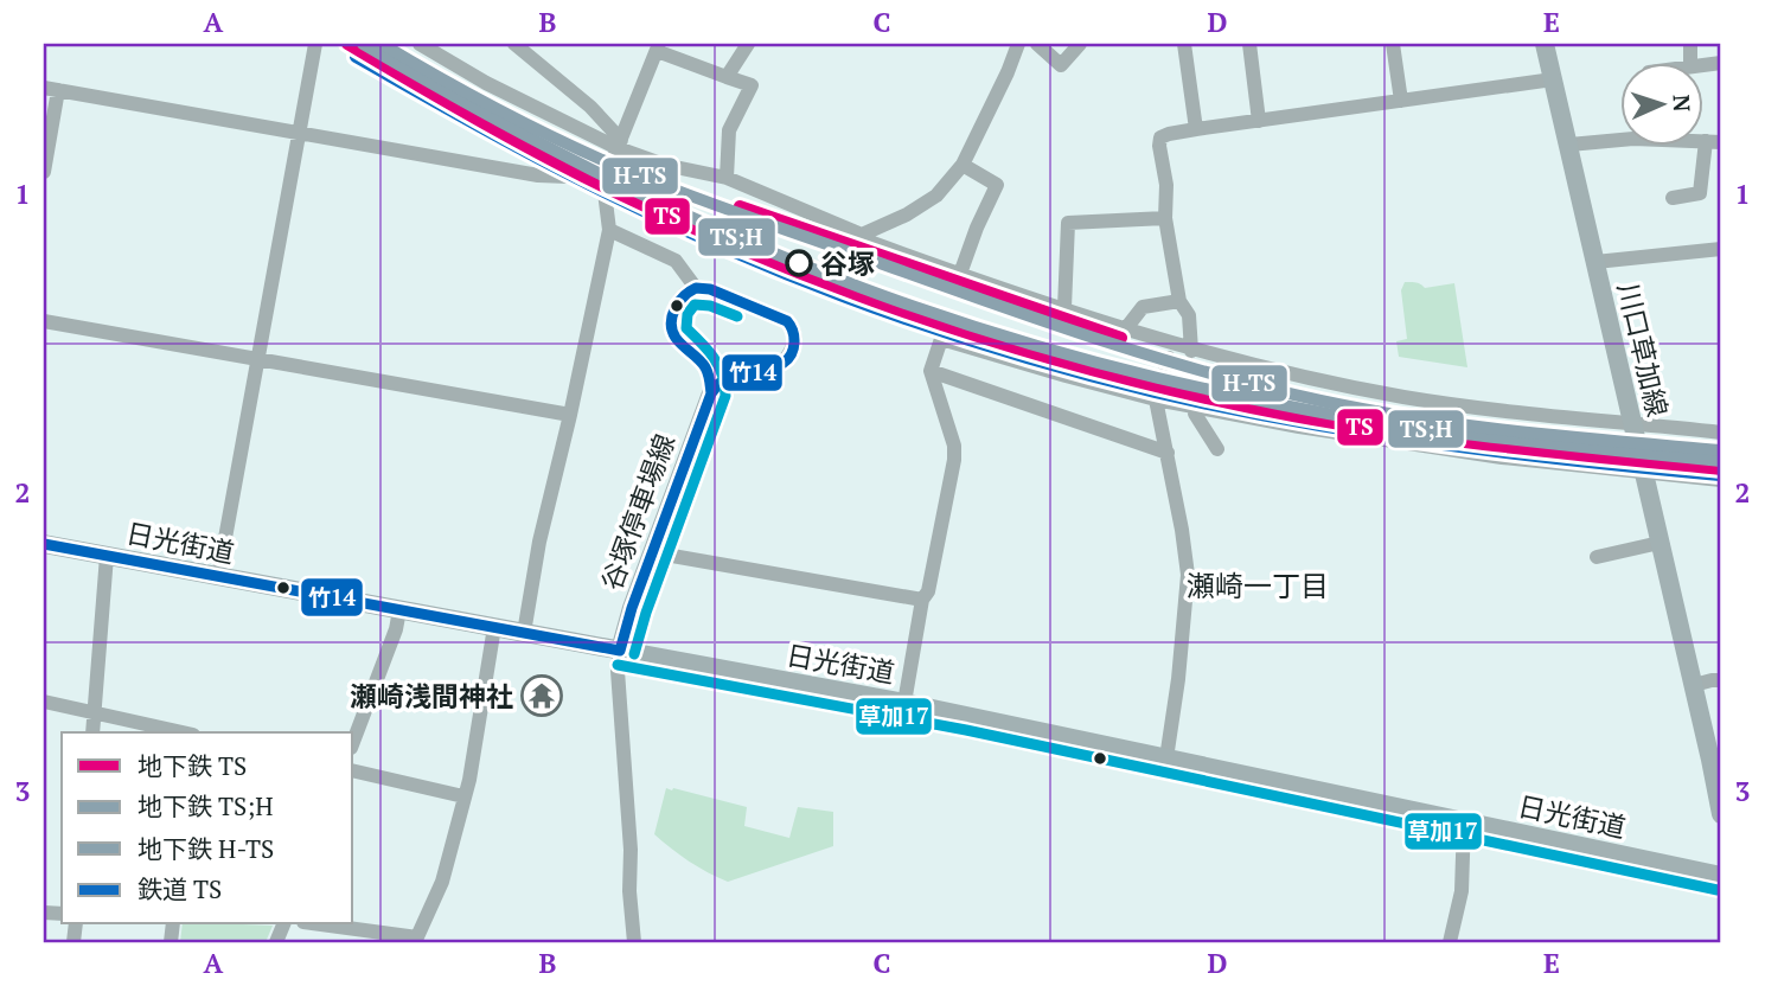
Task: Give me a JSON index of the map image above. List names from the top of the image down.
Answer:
{
  "streets": {
    "main road": ["川口草加線", "谷塚停車場線", "日光街道"]
  },
  "crossings": [
    ["谷塚停車場線", "日光街道"]
  ],
  "districts": ["瀬崎一丁目"],
  "places": {
    "other": ["谷塚"],
    "temple": ["瀬崎浅間神社"]
  },
  "lines": [
    "metro line TS",
    "metro line TS;H",
    "metro line H-TS",
    "rail line TS",
    "transit line 竹14",
    "transit line 草加17"
  ],
  "legend": [
    "地下鉄 TS",
    "地下鉄 TS;H",
    "地下鉄 H-TS",
    "鉄道 TS"
  ],
  "north": "right",
  "grid": {
    "columns": [
      "A",
      "B",
      "C",
      "D",
      "E"
    ],
    "rows": ["1", "2", "3"]
  }
}
